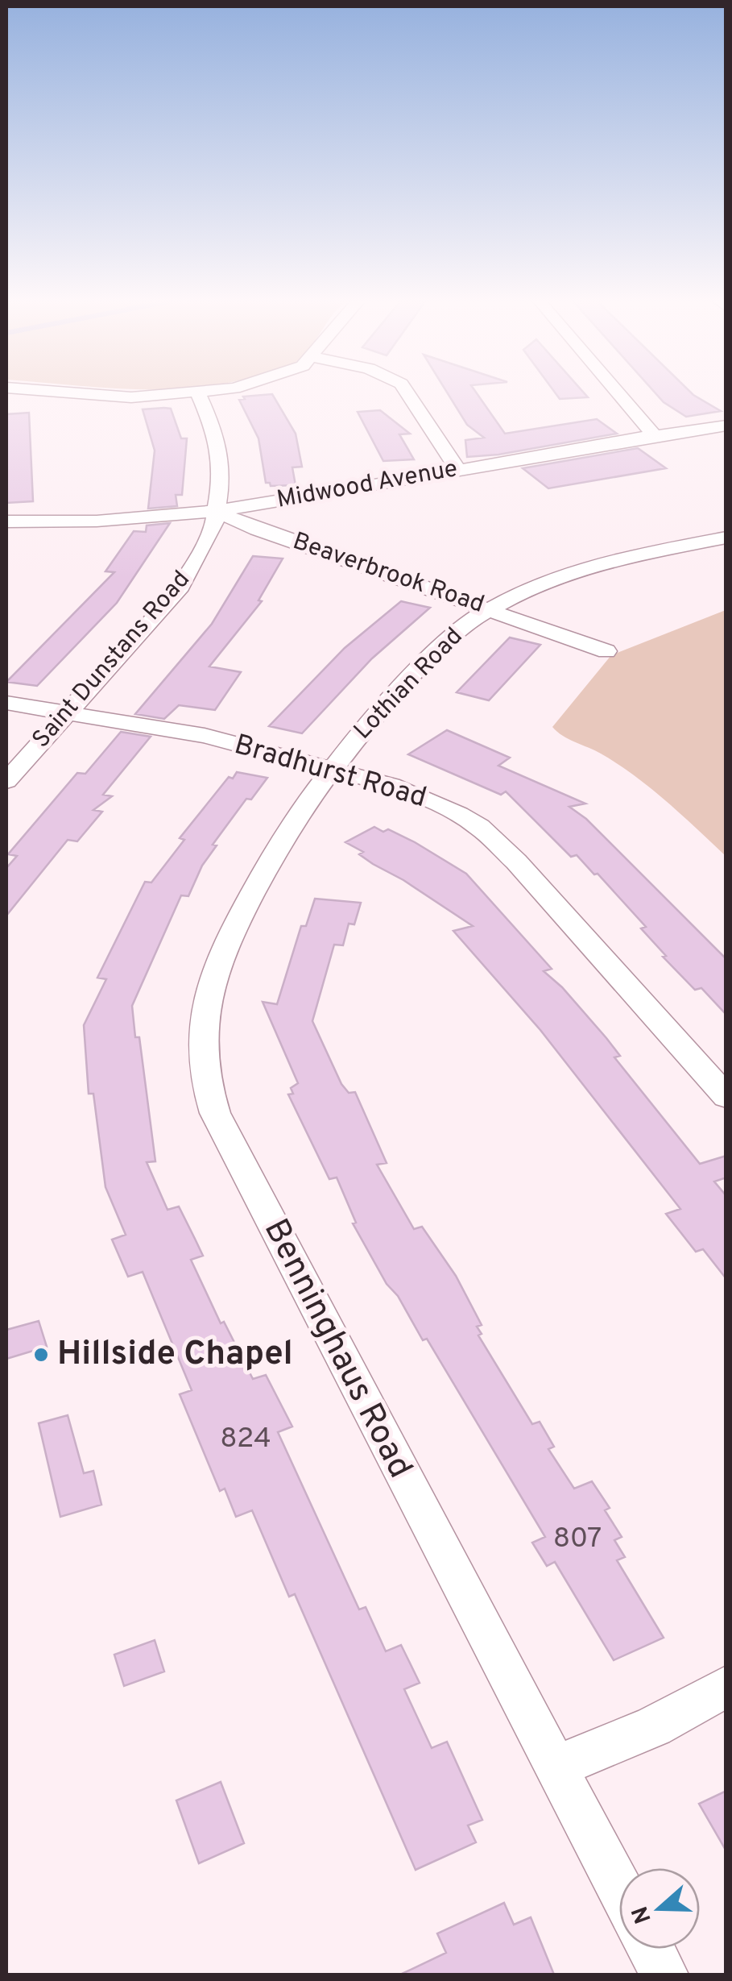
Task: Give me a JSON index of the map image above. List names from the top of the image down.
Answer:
{
  "streets": {
    "street": [
      "Midwood Avenue",
      "Beaverbrook Road",
      "Saint Dunstans Road",
      "Lothian Road",
      "Bradhurst Road",
      "Benninghaus Road"
    ]
  },
  "crossings": [
    ["Midwood Avenue", "Beaverbrook Road"],
    ["Midwood Avenue", "Saint Dunstans Road"],
    ["Beaverbrook Road", "Saint Dunstans Road"],
    ["Beaverbrook Road", "Lothian Road"],
    ["Saint Dunstans Road", "Bradhurst Road"],
    ["Lothian Road", "Bradhurst Road"],
    ["Lothian Road", "Benninghaus Road"],
    ["Bradhurst Road", "Benninghaus Road"]
  ],
  "places": ["Hillside Chapel"],
  "house_numbers": ["824", "807"],
  "north": "left"
}
